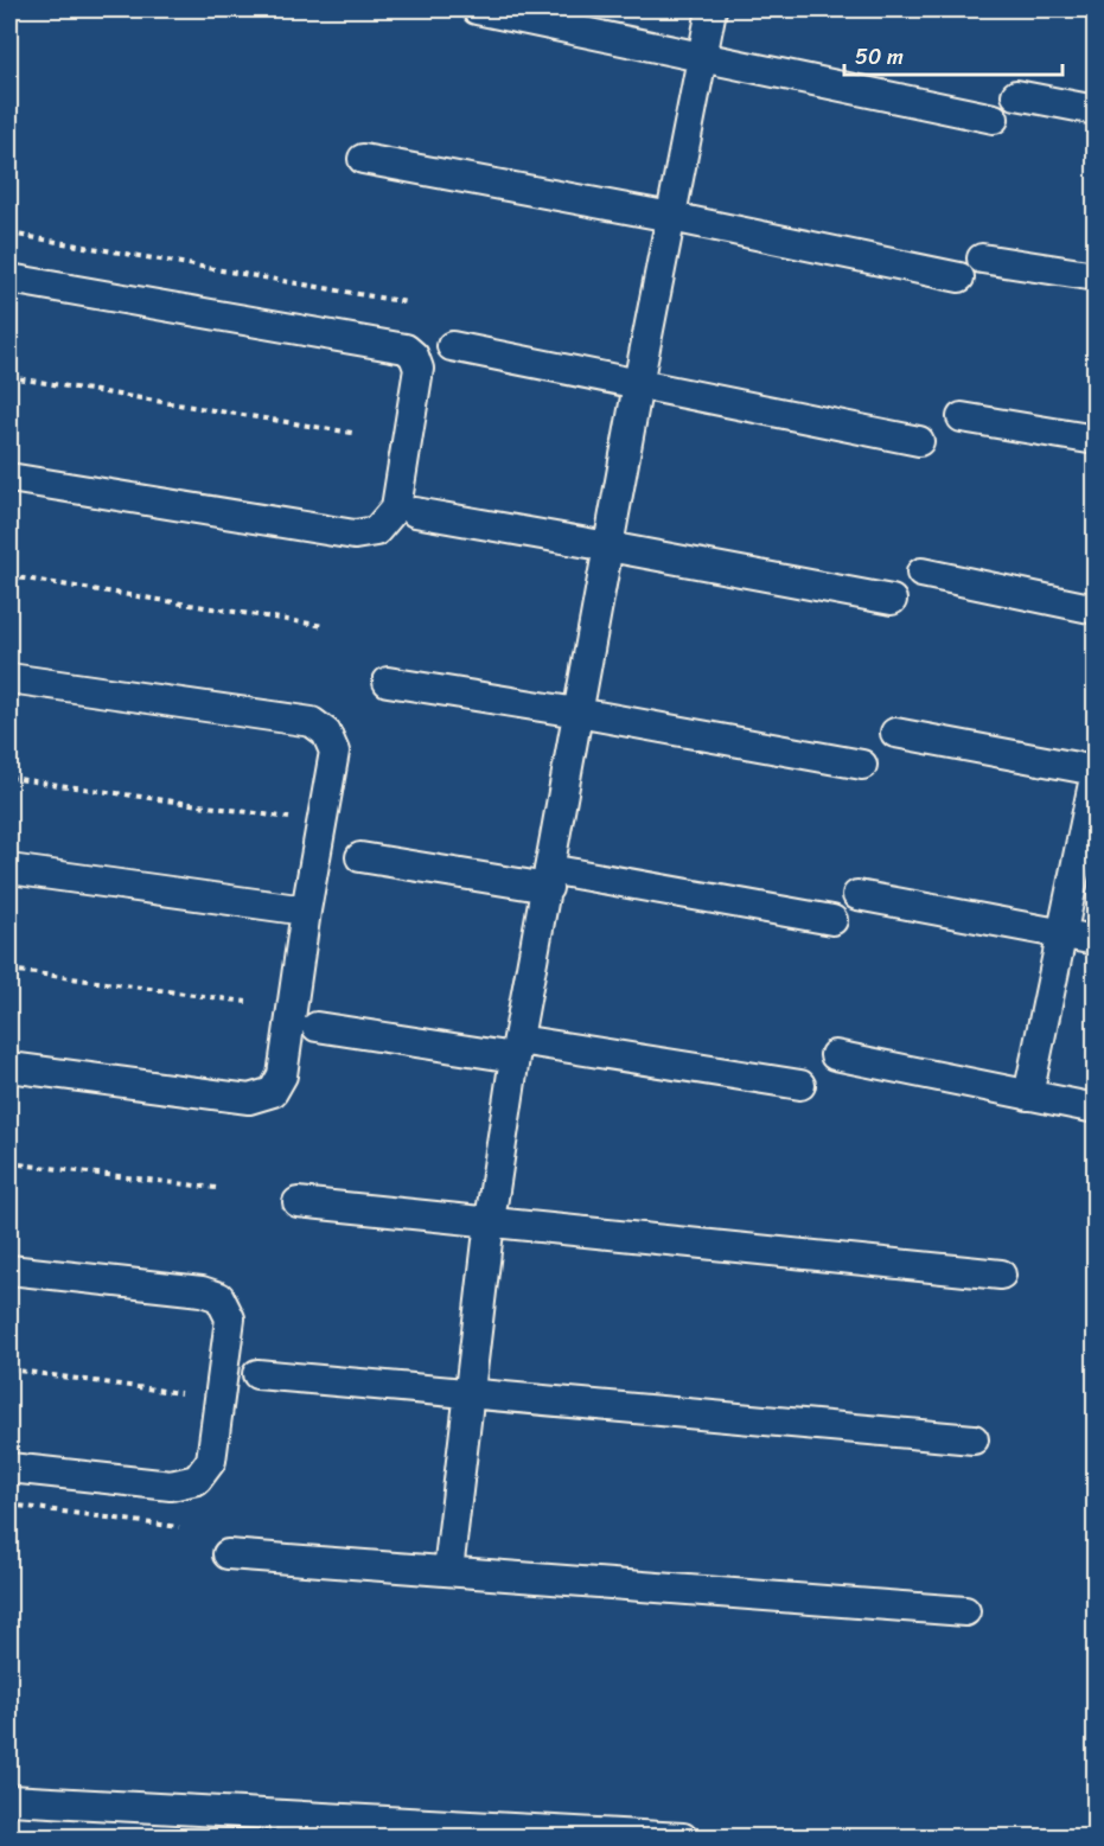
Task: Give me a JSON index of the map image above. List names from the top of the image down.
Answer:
{
  "scale_bar": "50 m"
}
